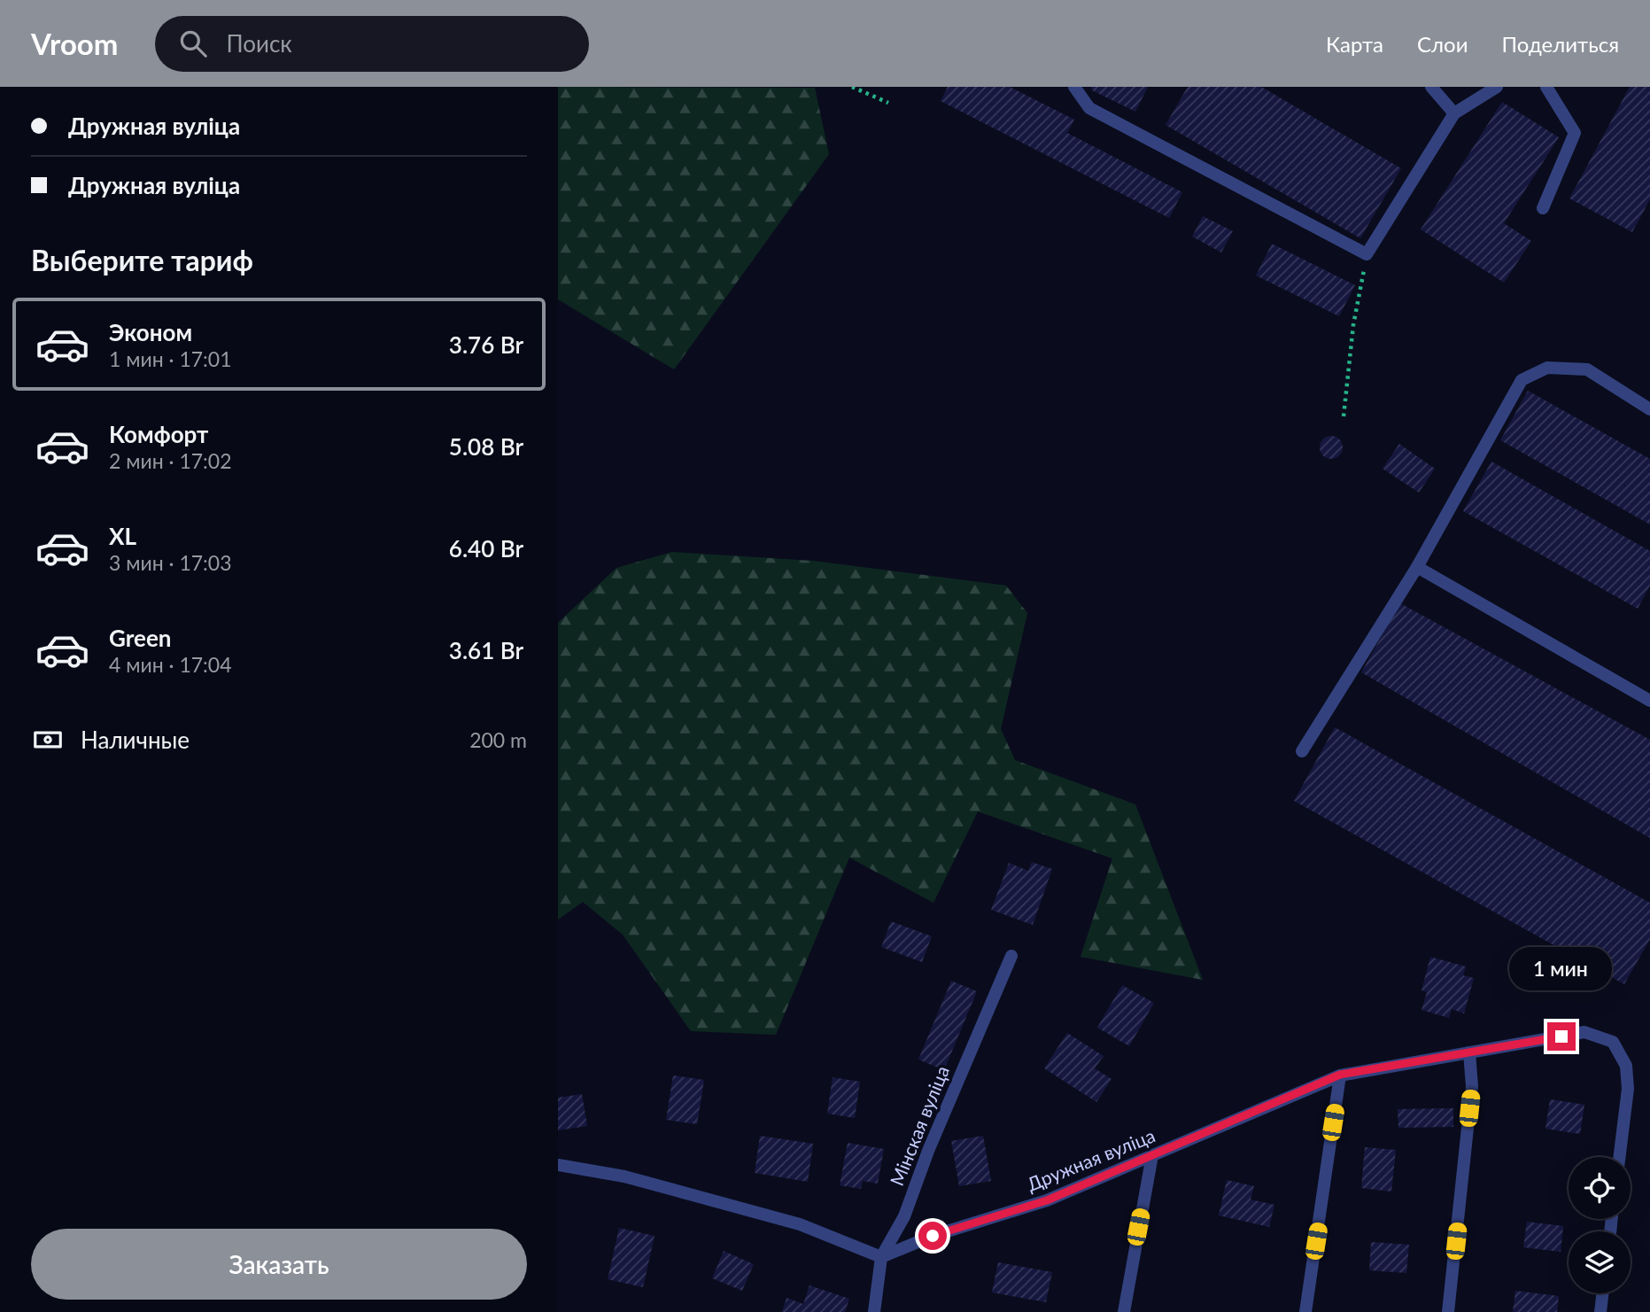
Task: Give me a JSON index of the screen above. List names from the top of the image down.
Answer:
{
  "streets": {
    "street": ["Мінская вуліца", "Дружная вуліца"]
  },
  "crossings": [
    ["Мінская вуліца", "Дружная вуліца"]
  ],
  "page": {
    "header": "Vroom",
    "search": "Поиск",
    "nav": ["Карта", "Слои", "Поделиться"],
    "banner": ["Дружная вуліца", "Дружная вуліца"],
    "heading": "Выберите тариф",
    "list": [
      {
        "name": "Эконом",
        "note": "1 мин · 17:01",
        "value": "3.76 Br"
      },
      {
        "name": "Комфорт",
        "note": "2 мин · 17:02",
        "value": "5.08 Br"
      },
      {
        "name": "XL",
        "note": "3 мин · 17:03",
        "value": "6.40 Br"
      },
      {
        "name": "Green",
        "note": "4 мин · 17:04",
        "value": "3.61 Br"
      }
    ],
    "pay": ["Наличные", "200 m"],
    "bubble": "1 мин",
    "buttons": "Заказать"
  }
}
